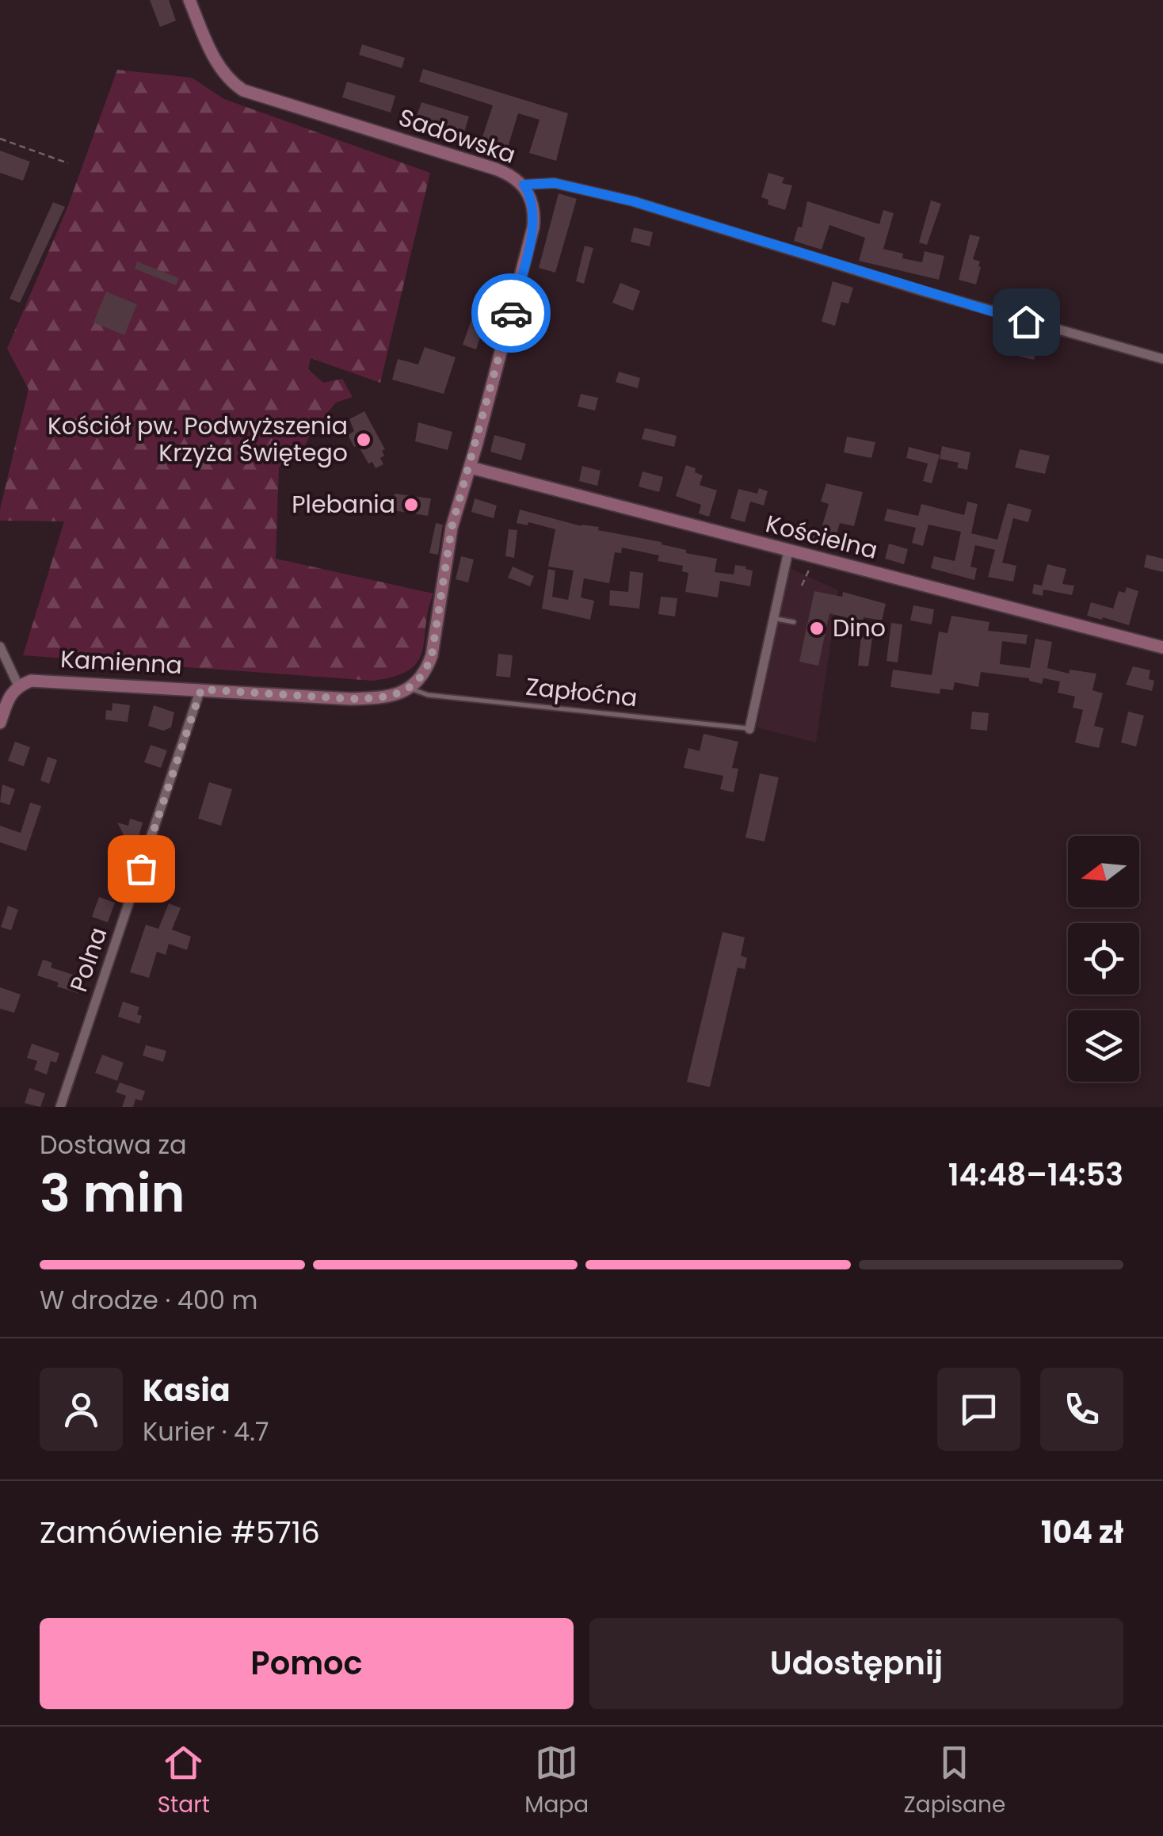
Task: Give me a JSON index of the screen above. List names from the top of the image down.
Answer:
{
  "streets": {
    "street": [
      "Sadowska",
      "Kościelna",
      "Kamienna",
      "Polna"
    ],
    "lane": ["Zapłoćna"]
  },
  "crossings": [
    ["Sadowska", "Kościelna"],
    ["Kamienna", "Zapłoćna"],
    ["Kamienna", "Polna"]
  ],
  "places": ["Kościół pw. Podwyższenia Krzyża Świętego", "Plebania", "Dino"],
  "north": "left",
  "page": {
    "heading": ["3 min", "Dostawa za", "14:48–14:53"],
    "panel": [
      "Kasia",
      "Kurier · 4.7",
      "Zamówienie #5716",
      "104 zł"
    ],
    "bar": "W drodze · 400 m",
    "buttons": ["Pomoc", "Udostępnij"],
    "tabs": ["Start", "Mapa", "Zapisane"]
  }
}
